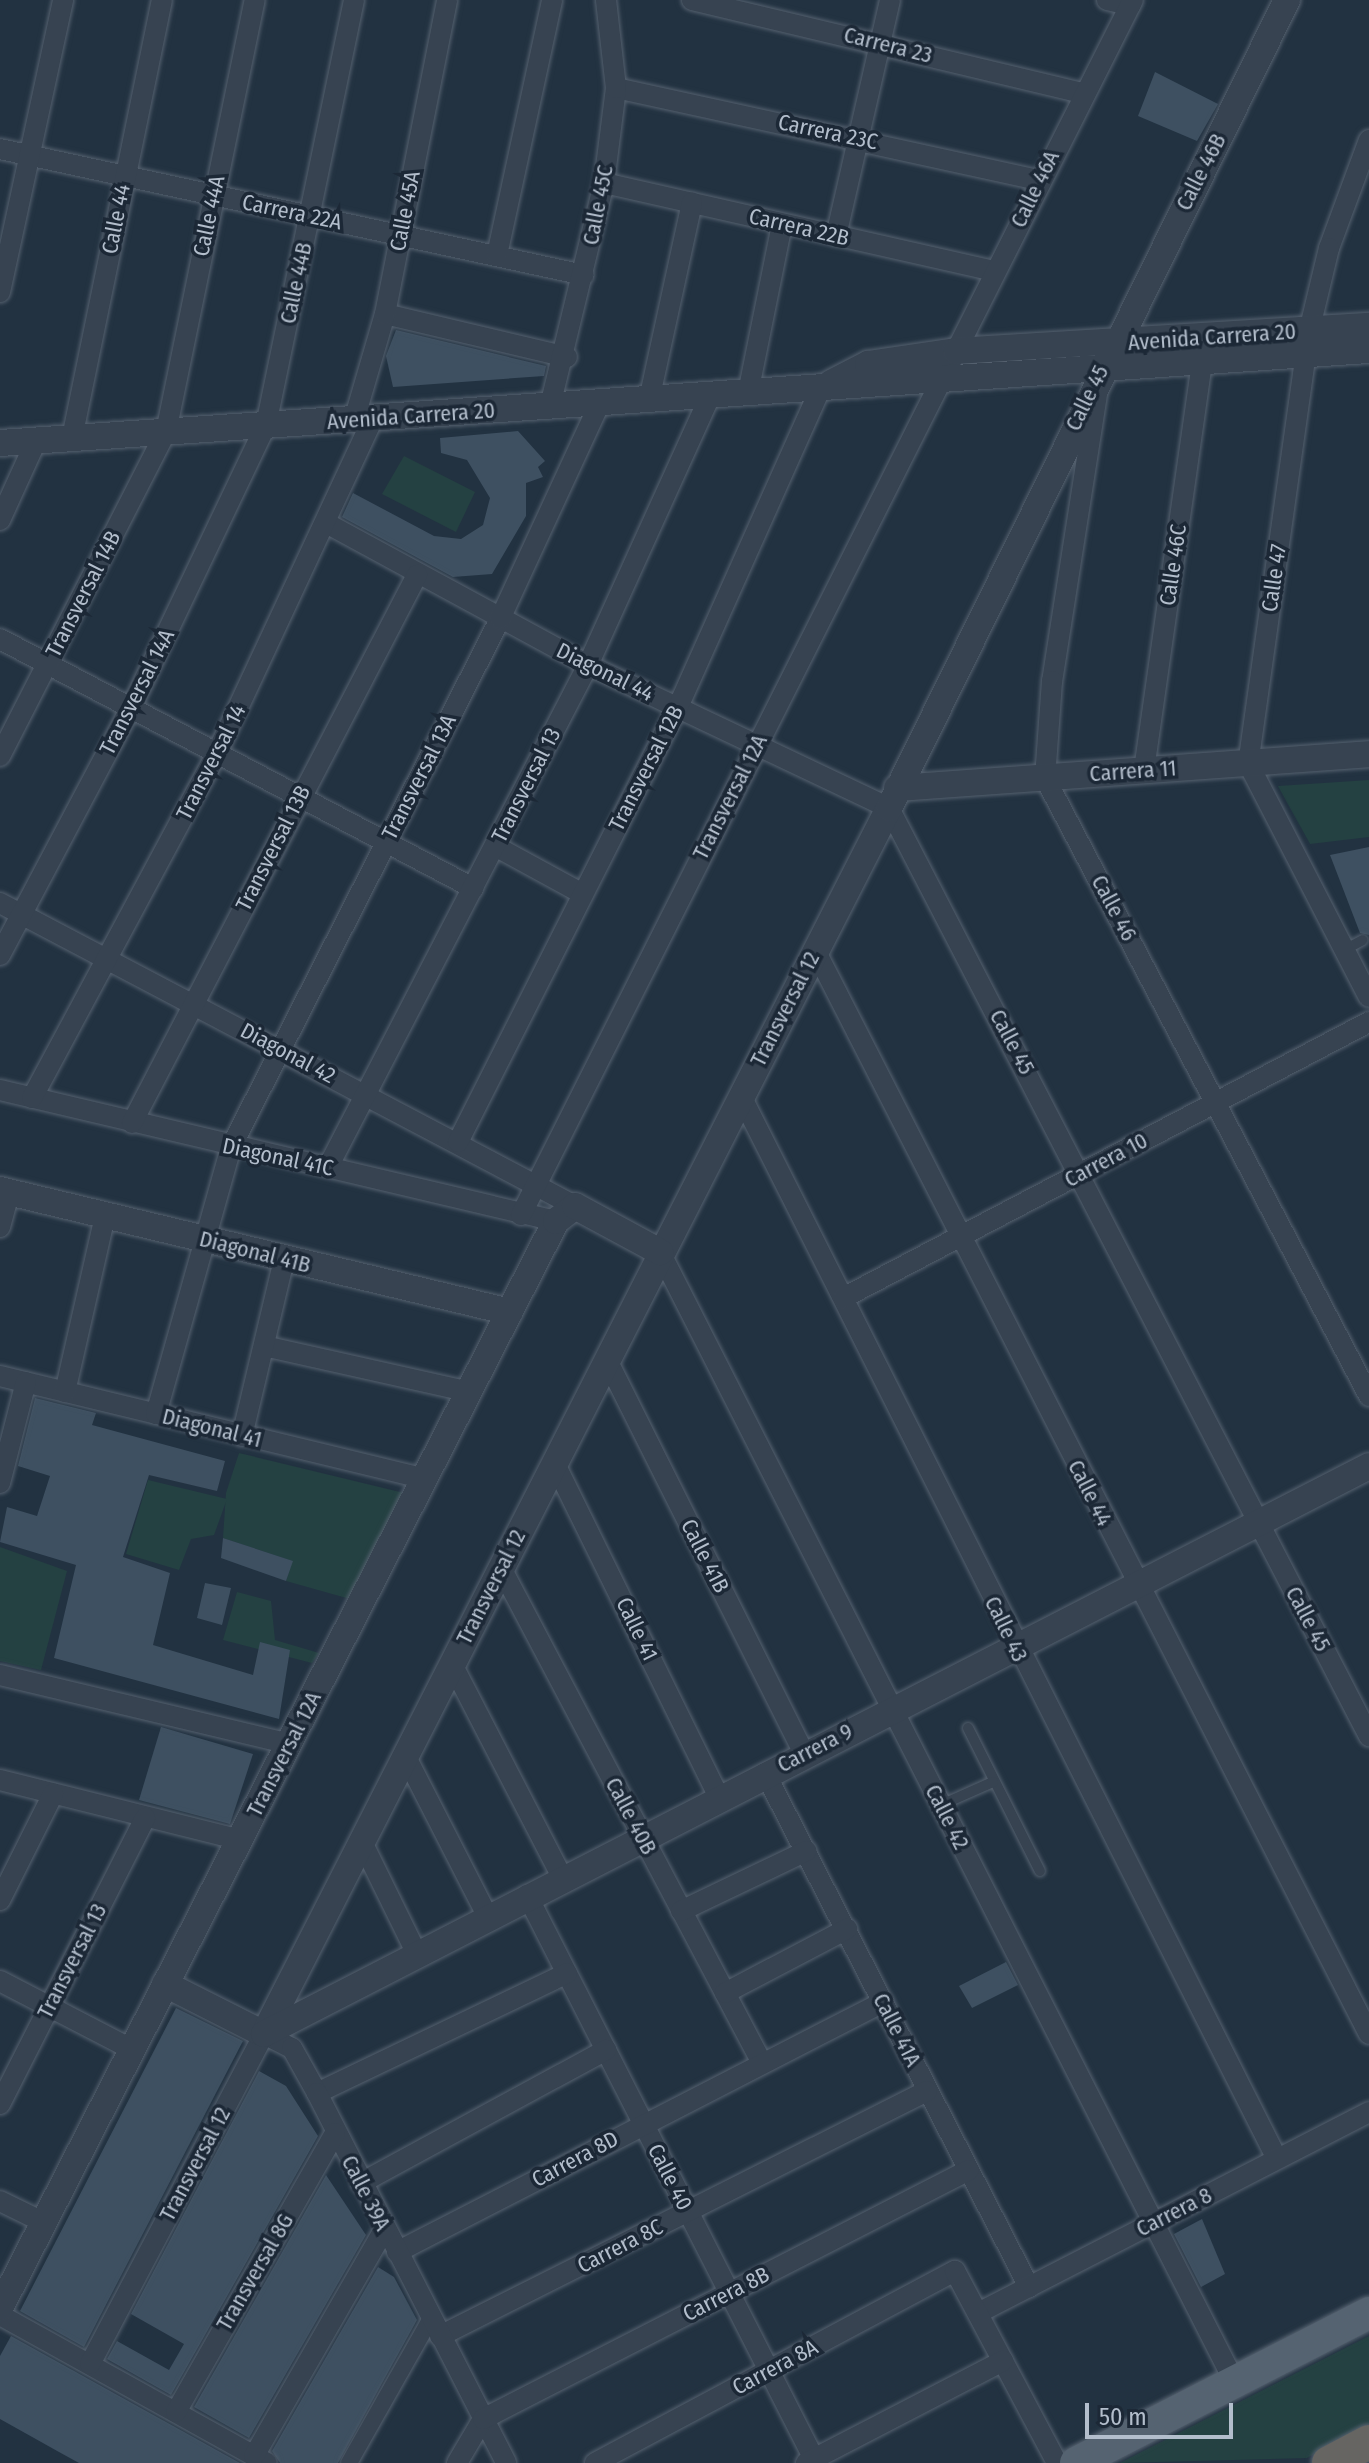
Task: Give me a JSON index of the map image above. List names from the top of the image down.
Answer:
{
  "streets": {
    "street": [
      "Carrera 23",
      "Carrera 23C",
      "Calle 46B",
      "Calle 46A",
      "Calle 45C",
      "Calle 45A",
      "Carrera 22A",
      "Calle 44A",
      "Calle 44",
      "Carrera 22B",
      "Calle 44B",
      "Avenida Carrera 20",
      "Calle 45",
      "Calle 46C",
      "Calle 47",
      "Transversal 14B",
      "Diagonal 44",
      "Transversal 14A",
      "Transversal 14",
      "Transversal 12B",
      "Carrera 11",
      "Transversal 13A",
      "Transversal 13",
      "Transversal 12A",
      "Transversal 13B",
      "Calle 46",
      "Transversal 12",
      "Diagonal 42",
      "Diagonal 41C",
      "Carrera 10",
      "Diagonal 41B",
      "Diagonal 41",
      "Calle 41B",
      "Calle 41",
      "Calle 43",
      "Carrera 9",
      "Calle 40B",
      "Calle 42",
      "Calle 41A",
      "Carrera 8D",
      "Calle 40",
      "Calle 39A",
      "Carrera 8",
      "Carrera 8C",
      "Transversal 8G",
      "Carrera 8B",
      "Carrera 8A"
    ]
  },
  "crossings": [
    ["Carrera 23", "Calle 46A"],
    ["Carrera 23C", "Calle 46A"],
    ["Carrera 23C", "Calle 45C"],
    ["Calle 46B", "Avenida Carrera 20"],
    ["Calle 46B", "Calle 45"],
    ["Calle 46A", "Carrera 22B"],
    ["Calle 46A", "Avenida Carrera 20"],
    ["Calle 46A", "Transversal 12A"],
    ["Calle 45C", "Carrera 22A"],
    ["Calle 45C", "Carrera 22B"],
    ["Calle 45C", "Avenida Carrera 20"],
    ["Calle 45A", "Carrera 22A"],
    ["Calle 45A", "Avenida Carrera 20"],
    ["Calle 45A", "Transversal 14"],
    ["Carrera 22A", "Calle 44A"],
    ["Carrera 22A", "Calle 44"],
    ["Carrera 22A", "Calle 44B"],
    ["Calle 44A", "Avenida Carrera 20"],
    ["Calle 44A", "Transversal 14B"],
    ["Calle 44", "Avenida Carrera 20"],
    ["Calle 44", "Transversal 12"],
    ["Calle 44", "Carrera 10"],
    ["Calle 44", "Carrera 9"],
    ["Calle 44B", "Avenida Carrera 20"],
    ["Calle 44B", "Transversal 14A"],
    ["Avenida Carrera 20", "Calle 45"],
    ["Avenida Carrera 20", "Calle 46C"],
    ["Avenida Carrera 20", "Calle 47"],
    ["Avenida Carrera 20", "Transversal 14B"],
    ["Avenida Carrera 20", "Transversal 14A"],
    ["Avenida Carrera 20", "Transversal 14"],
    ["Avenida Carrera 20", "Transversal 12B"],
    ["Avenida Carrera 20", "Transversal 13A"],
    ["Avenida Carrera 20", "Transversal 13"],
    ["Avenida Carrera 20", "Transversal 12A"],
    ["Calle 45", "Diagonal 44"],
    ["Calle 45", "Carrera 11"],
    ["Calle 45", "Transversal 12"],
    ["Calle 45", "Carrera 10"],
    ["Calle 45", "Carrera 9"],
    ["Calle 46C", "Carrera 11"],
    ["Calle 47", "Carrera 11"],
    ["Diagonal 44", "Transversal 14"],
    ["Diagonal 44", "Transversal 12B"],
    ["Diagonal 44", "Carrera 11"],
    ["Diagonal 44", "Transversal 13A"],
    ["Diagonal 44", "Transversal 13"],
    ["Diagonal 44", "Transversal 12A"],
    ["Diagonal 44", "Transversal 13B"],
    ["Diagonal 44", "Transversal 12"],
    ["Transversal 14A", "Diagonal 42"],
    ["Transversal 14", "Diagonal 42"],
    ["Transversal 14", "Diagonal 41C"],
    ["Transversal 12B", "Diagonal 42"],
    ["Carrera 11", "Calle 46"],
    ["Carrera 11", "Transversal 12"],
    ["Transversal 13A", "Diagonal 42"],
    ["Transversal 13A", "Diagonal 41C"],
    ["Transversal 13", "Diagonal 42"],
    ["Transversal 13", "Diagonal 41C"],
    ["Transversal 12A", "Diagonal 42"],
    ["Transversal 12A", "Diagonal 41C"],
    ["Transversal 12A", "Diagonal 41B"],
    ["Transversal 12A", "Diagonal 41"],
    ["Transversal 12A", "Calle 39A"],
    ["Transversal 13B", "Diagonal 42"],
    ["Transversal 13B", "Diagonal 41C"],
    ["Calle 46", "Carrera 10"],
    ["Transversal 12", "Calle 41B"],
    ["Transversal 12", "Calle 41"],
    ["Transversal 12", "Calle 43"],
    ["Transversal 12", "Carrera 9"],
    ["Transversal 12", "Calle 40B"],
    ["Transversal 12", "Calle 42"],
    ["Transversal 12", "Calle 39A"],
    ["Diagonal 42", "Diagonal 41C"],
    ["Carrera 10", "Calle 43"],
    ["Calle 41B", "Carrera 9"],
    ["Calle 41", "Carrera 9"],
    ["Calle 43", "Carrera 9"],
    ["Calle 43", "Carrera 8"],
    ["Carrera 9", "Calle 40B"],
    ["Carrera 9", "Calle 42"],
    ["Carrera 9", "Calle 41A"],
    ["Carrera 9", "Calle 40"],
    ["Carrera 9", "Calle 39A"],
    ["Calle 40B", "Carrera 8D"],
    ["Calle 42", "Carrera 8"],
    ["Calle 41A", "Carrera 8D"],
    ["Calle 41A", "Carrera 8"],
    ["Calle 41A", "Carrera 8C"],
    ["Calle 41A", "Carrera 8B"],
    ["Carrera 8D", "Calle 40"],
    ["Carrera 8D", "Calle 39A"],
    ["Calle 40", "Carrera 8C"],
    ["Calle 40", "Carrera 8B"],
    ["Calle 40", "Carrera 8A"],
    ["Calle 39A", "Carrera 8C"],
    ["Calle 39A", "Transversal 8G"],
    ["Calle 39A", "Carrera 8B"],
    ["Carrera 8", "Carrera 8A"]
  ],
  "scale_bar": "50 m"
}
